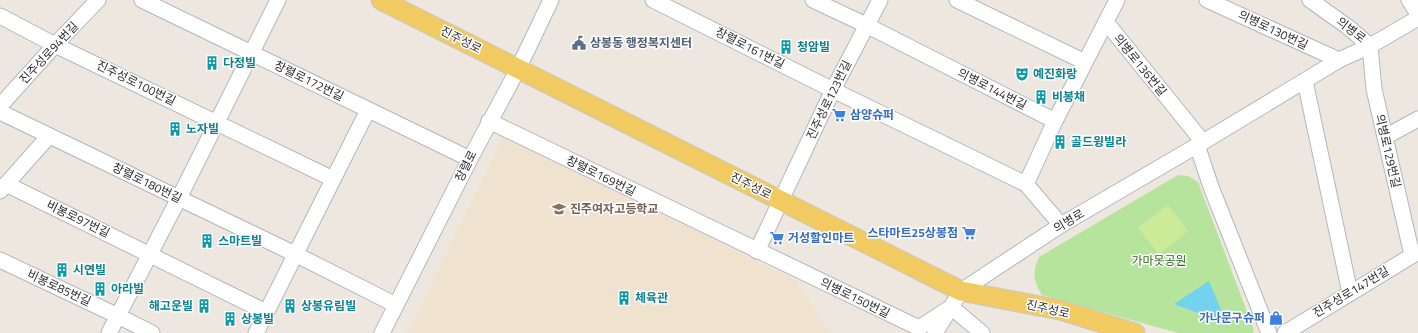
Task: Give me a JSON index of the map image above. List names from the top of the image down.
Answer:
{
  "streets": {
    "main road": ["진주성로"],
    "street": [
      "의병로130번길",
      "의병로",
      "창렬로161번길",
      "진주성로94번길",
      "의병로136번길",
      "창렬로172번길",
      "진주성로100번길",
      "의병로144번길",
      "진주성로123번길",
      "의병로129번길",
      "창렬로",
      "창렬로169번길",
      "창렬로180번길",
      "비봉로97번길",
      "비봉로85번길",
      "진주성로147번길",
      "의병로150번길"
    ]
  },
  "crossings": [
    ["의병로130번길", "의병로"],
    ["의병로", "진주성로"],
    ["의병로", "의병로136번길"],
    ["의병로", "의병로129번길"],
    ["의병로", "의병로150번길"],
    ["진주성로", "진주성로123번길"],
    ["진주성로", "창렬로"],
    ["진주성로", "의병로150번길"],
    ["창렬로161번길", "진주성로123번길"],
    ["진주성로94번길", "진주성로100번길"],
    ["의병로136번길", "의병로144번길"],
    ["창렬로172번길", "창렬로"],
    ["의병로144번길", "진주성로123번길"],
    ["진주성로123번길", "창렬로169번길"],
    ["진주성로123번길", "의병로150번길"],
    ["의병로129번길", "진주성로147번길"],
    ["창렬로", "창렬로169번길"],
    ["창렬로", "창렬로180번길"],
    ["창렬로169번길", "의병로150번길"]
  ],
  "parks": ["가마못공원"],
  "places": {
    "public building": ["상봉동 행정복지센터"],
    "building": [
      "청암빌",
      "다정빌",
      "비봉채",
      "노자빌",
      "골드윙빌라",
      "스마트빌",
      "시연빌",
      "아라빌",
      "체육관",
      "해고운빌",
      "상봉유림빌",
      "상봉빌"
    ],
    "theatre": ["예진화랑"],
    "supermarket": ["삼양슈퍼", "스타마트25상봉점", "거성할인마트"],
    "school or university": ["진주여자고등학교"],
    "shop": ["가나문구슈퍼"]
  }
}
